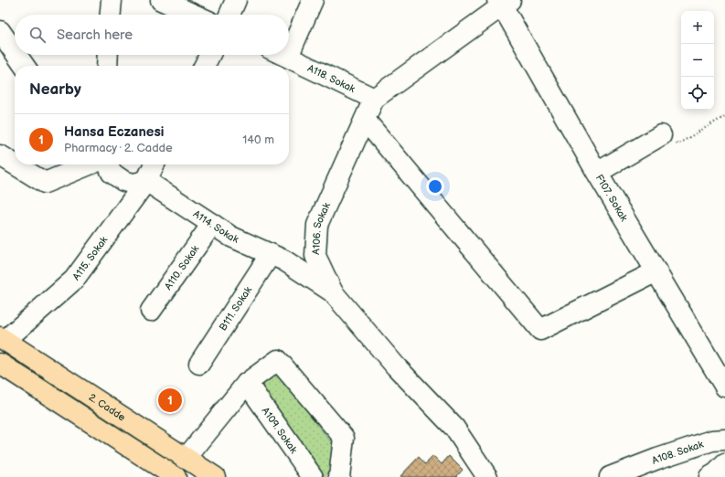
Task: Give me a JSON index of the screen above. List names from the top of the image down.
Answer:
{
  "streets": {
    "main road": ["2. Cadde"],
    "street": [
      "A118. Sokak",
      "F107. Sokak",
      "A114. Sokak",
      "A106. Sokak",
      "A115. Sokak",
      "A110. Sokak",
      "B111. Sokak",
      "A109. Sokak",
      "A108. Sokak"
    ]
  },
  "crossings": [
    ["A118. Sokak", "A106. Sokak"],
    ["F107. Sokak", "A106. Sokak"],
    ["A114. Sokak", "A106. Sokak"],
    ["A114. Sokak", "A115. Sokak"],
    ["A114. Sokak", "A110. Sokak"],
    ["A114. Sokak", "B111. Sokak"],
    ["A115. Sokak", "2. Cadde"]
  ],
  "page": {
    "map_buttons": ["+", "−"],
    "search": "Search here",
    "heading": "Nearby",
    "list": [
      {
        "mark": "1",
        "name": "Hansa Eczanesi",
        "note": "Pharmacy · 2. Cadde",
        "value": "140 m"
      }
    ],
    "pins": "1"
  }
}
